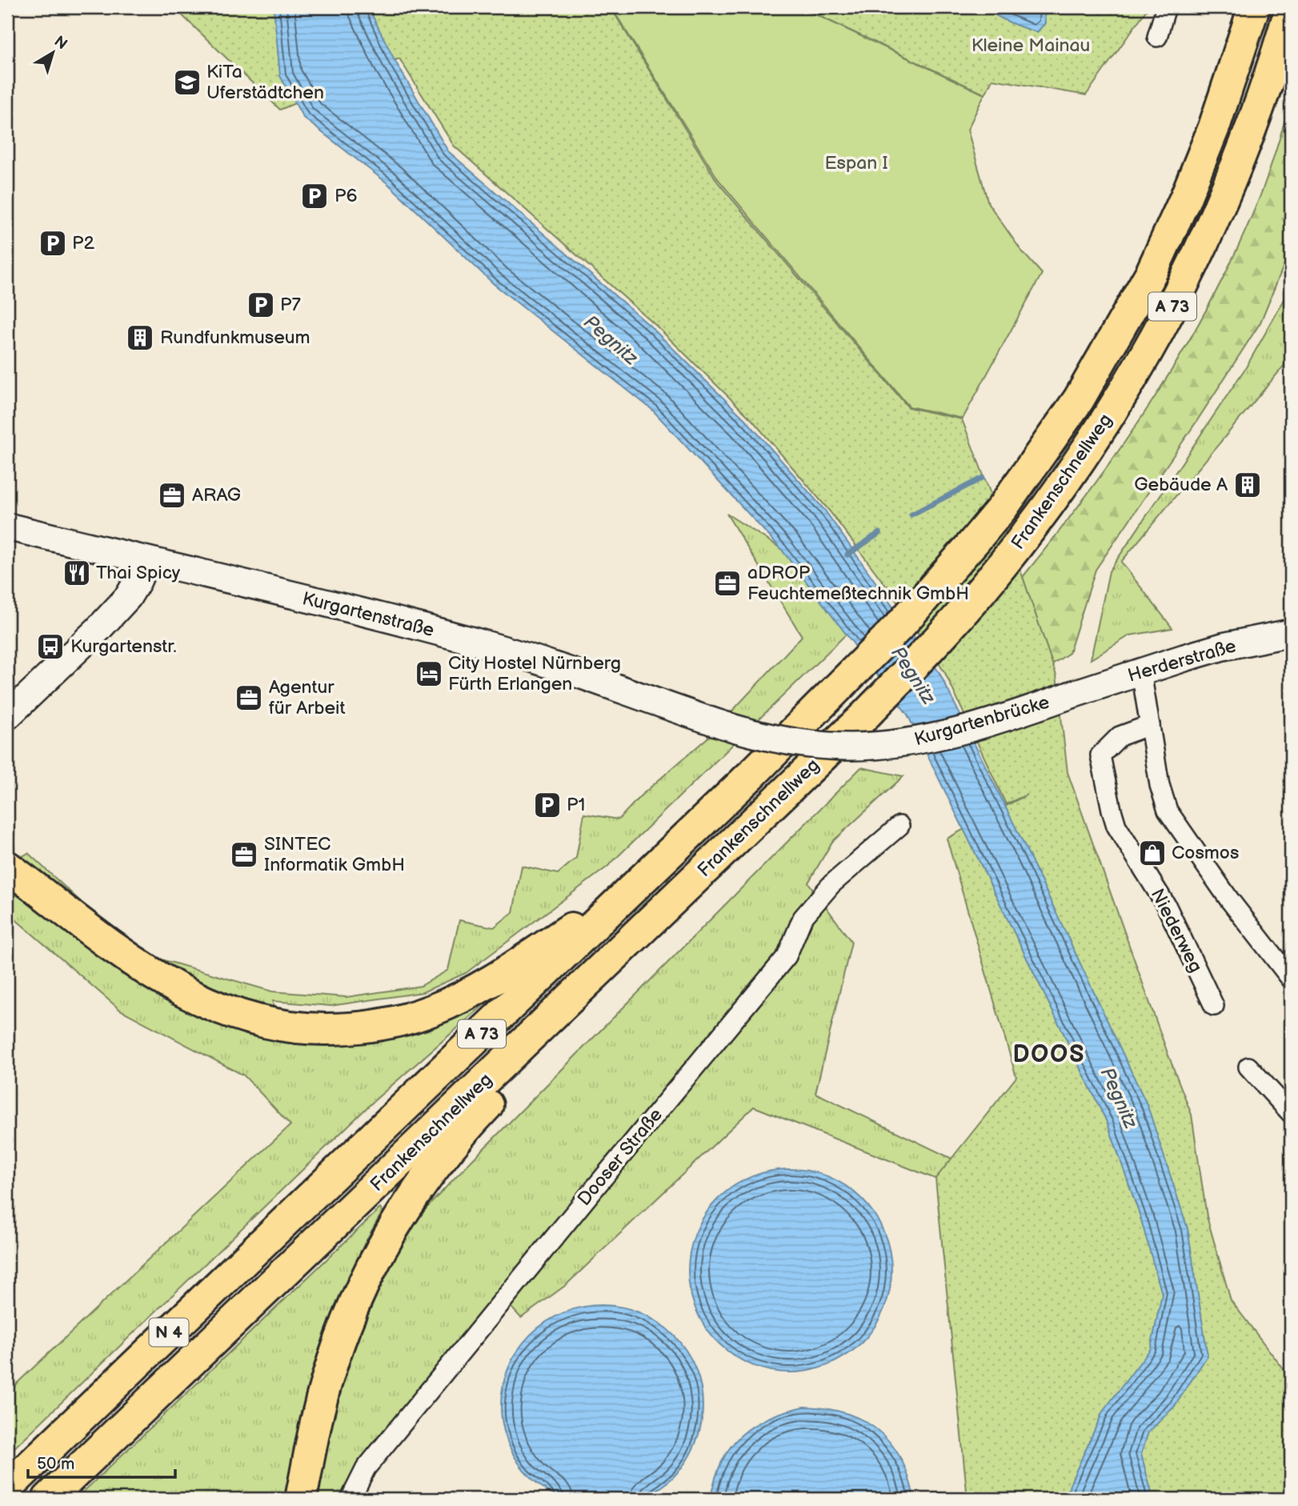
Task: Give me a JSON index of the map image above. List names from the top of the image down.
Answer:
{
  "streets": {
    "highway": ["A 73", "Frankenschnellweg", "N 4"],
    "main road": ["Kurgartenstraße", "Herderstraße", "Kurgartenbrücke"],
    "street": ["Niederweg", "Dooser Straße"]
  },
  "crossings": [
    ["Kurgartenstraße", "Kurgartenbrücke"],
    ["Herderstraße", "Kurgartenbrücke"]
  ],
  "districts": ["DOOS"],
  "water": ["Pegnitz"],
  "parks": ["Kleine Mainau", "Espan I"],
  "places": {
    "school or university": ["KiTa Uferstädtchen"],
    "parking": [
      "P6",
      "P2",
      "P7",
      "P1"
    ],
    "building": ["Rundfunkmuseum", "Gebäude A"],
    "office": [
      "ARAG",
      "aDROP Feuchtemeßtechnik GmbH",
      "Agentur für Arbeit",
      "SINTEC Informatik GmbH"
    ],
    "restaurant": ["Thai Spicy"],
    "bus stop": ["Kurgartenstr."],
    "hotel": ["City Hostel Nürnberg Fürth Erlangen"],
    "shop": ["Cosmos"]
  },
  "scale_bar": "50 m",
  "north": "top right"
}
